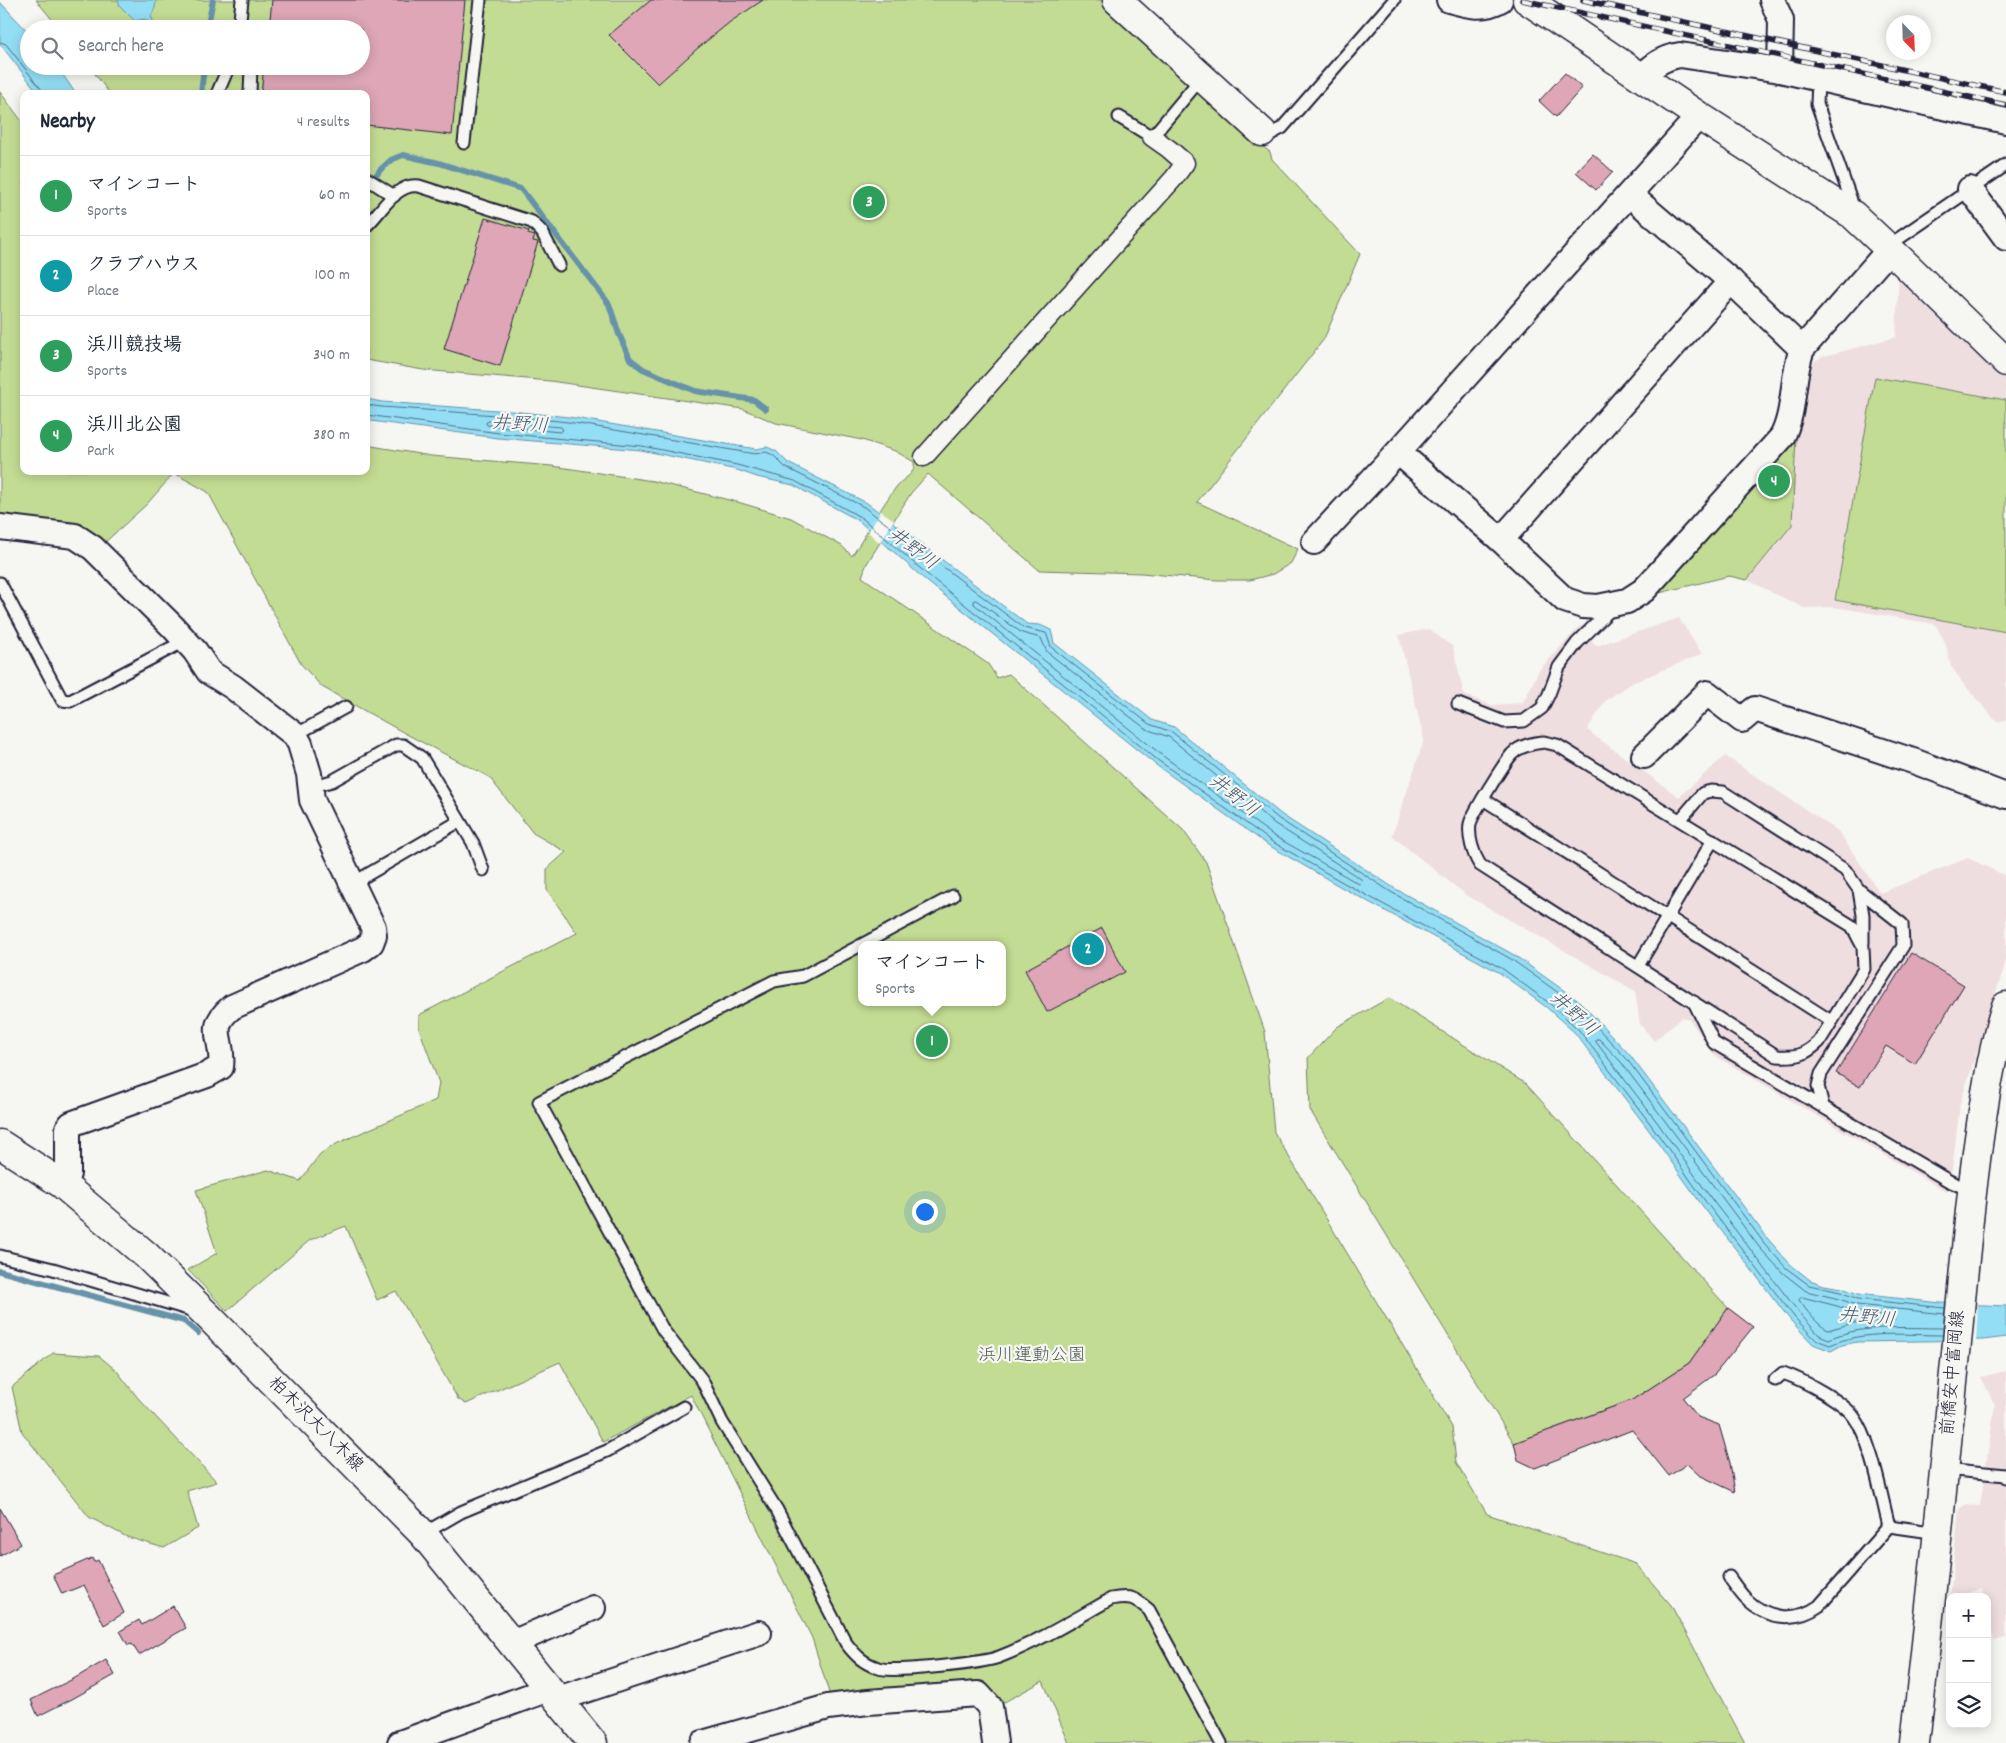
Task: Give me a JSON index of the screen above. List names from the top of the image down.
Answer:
{
  "streets": {
    "main road": ["前橋安中富岡線", "柏木沢大八木線"]
  },
  "water": ["井野川"],
  "parks": ["浜川運動公園"],
  "north": "bottom right",
  "page": {
    "search": "Search here",
    "heading": ["Nearby", "4 results"],
    "list": [
      {
        "mark": "1",
        "name": "マインコート",
        "note": "Sports",
        "value": "60 m"
      },
      {
        "mark": "2",
        "name": "クラブハウス",
        "note": "Place",
        "value": "100 m"
      },
      {
        "mark": "3",
        "name": "浜川競技場",
        "note": "Sports",
        "value": "340 m"
      },
      {
        "mark": "4",
        "name": "浜川北公園",
        "note": "Park",
        "value": "380 m"
      }
    ],
    "pins": [
      "3",
      "4",
      "2",
      "1"
    ],
    "popup": ["マインコート", "Sports"],
    "map_buttons": ["+", "−"]
  }
}
